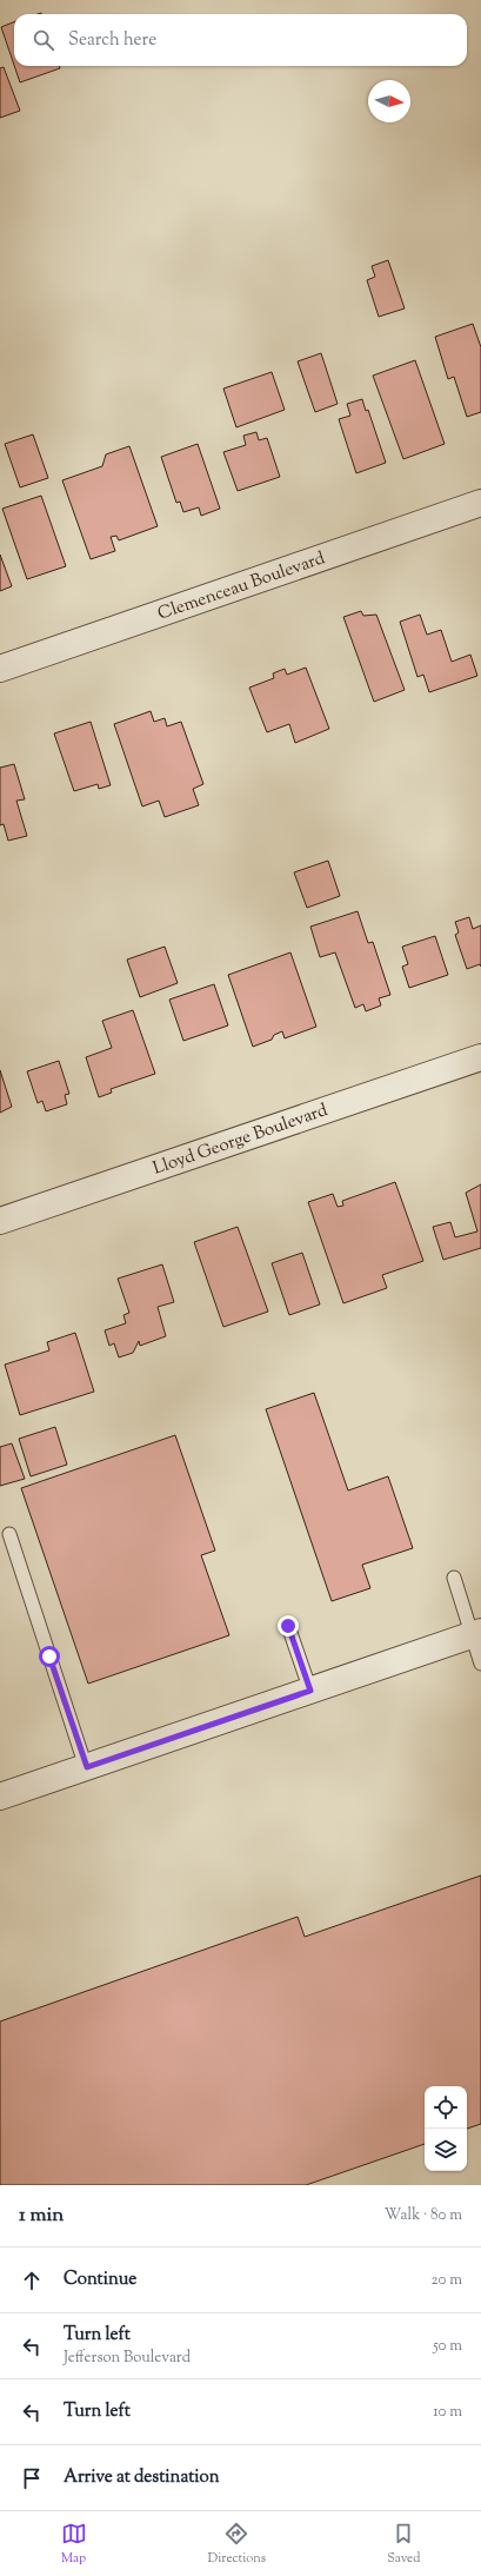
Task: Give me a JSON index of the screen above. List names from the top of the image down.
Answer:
{
  "streets": {
    "street": ["Clemenceau Boulevard", "Lloyd George Boulevard"]
  },
  "north": "right",
  "page": {
    "search": "Search here",
    "heading": ["1 min", "Walk · 80 m"],
    "list": [
      ["Continue", "20 m"],
      ["Turn left", "Jefferson Boulevard", "50 m"],
      ["Turn left", "10 m"],
      "Arrive at destination"
    ],
    "nav": ["Map", "Directions", "Saved"]
  }
}
